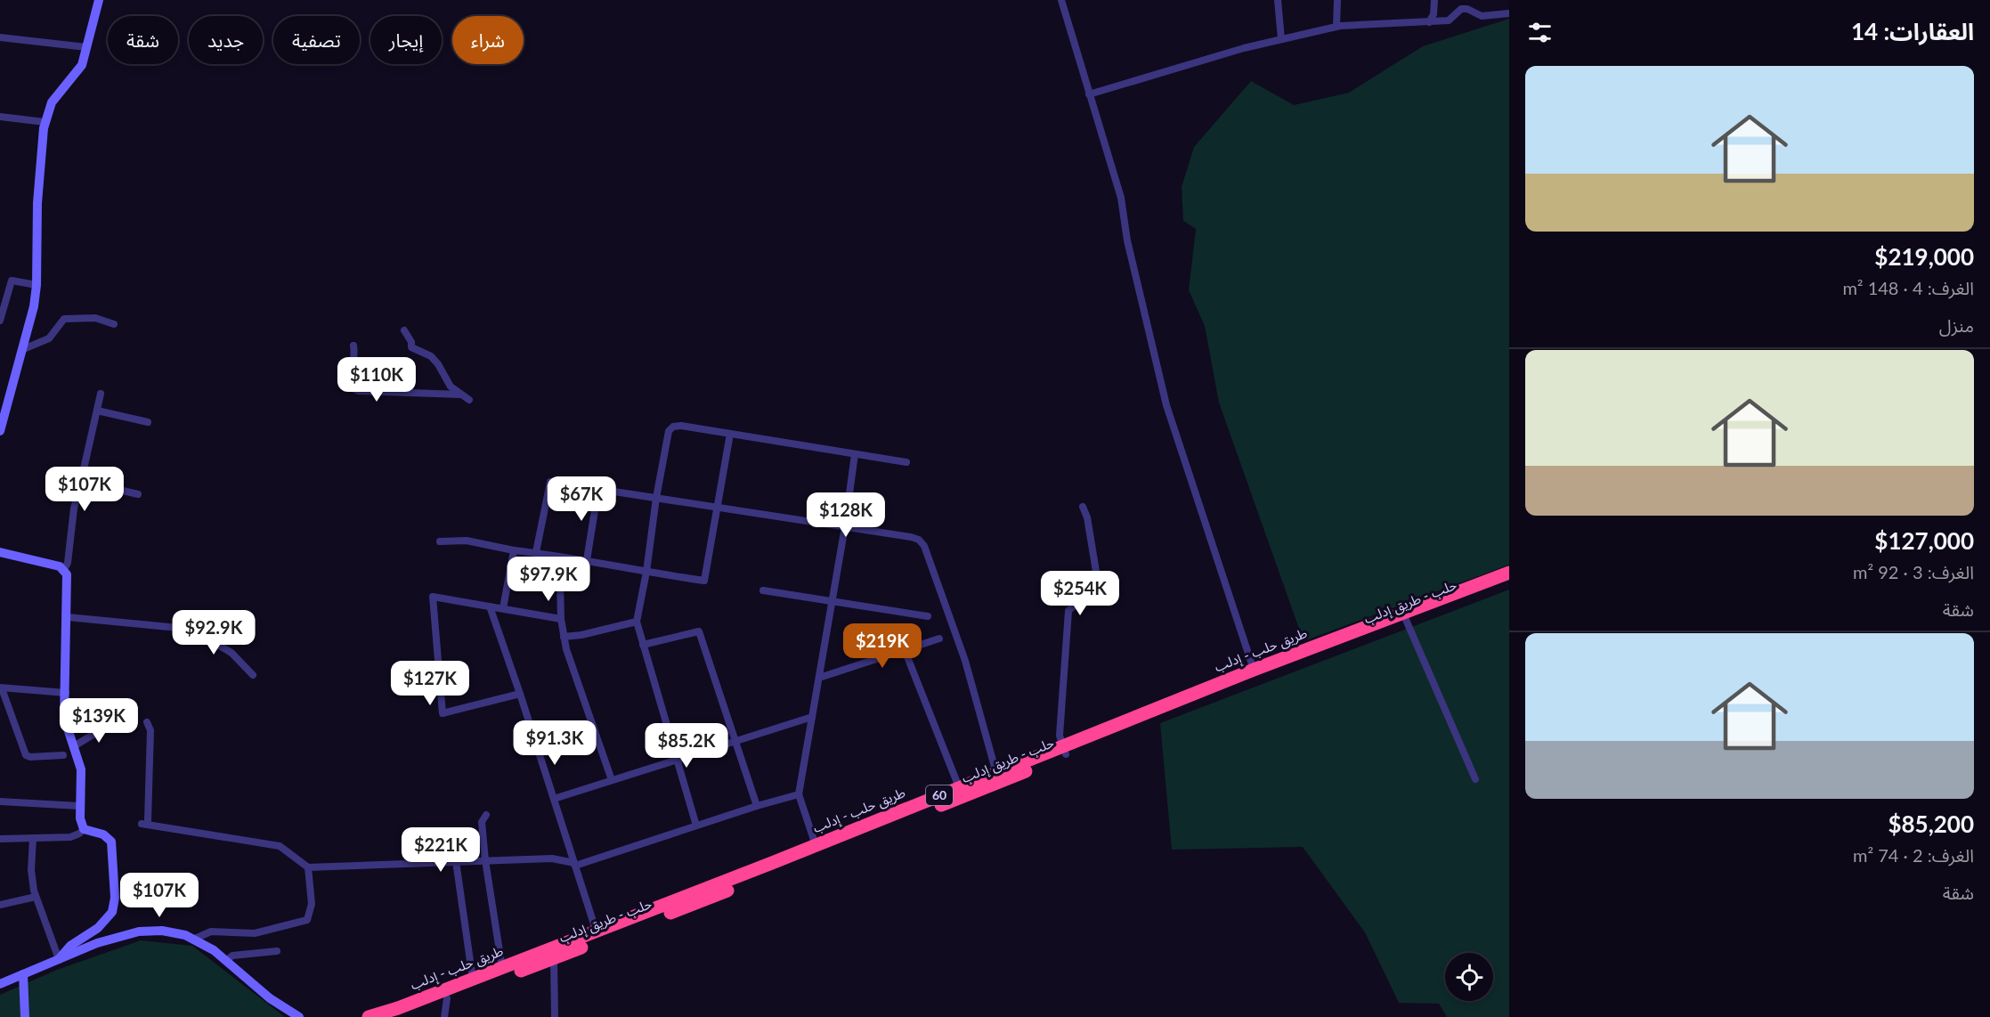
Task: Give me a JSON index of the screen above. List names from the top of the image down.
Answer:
{
  "streets": {
    "highway": ["حلب - طريق إدلب", "طريق حلب - إدلب", "60"]
  },
  "crossings": [
    ["حلب - طريق إدلب", "طريق حلب - إدلب"]
  ],
  "page": {
    "heading": "العقارات: 14",
    "chip": [
      "شراء",
      "إيجار",
      "تصفية",
      "جديد",
      "شقة"
    ],
    "list": [
      {
        "name": "$219,000",
        "note": "الغرف: 4 · 148 m² · منزل"
      },
      {
        "name": "$127,000",
        "note": "الغرف: 3 · 92 m² · شقة"
      },
      {
        "name": "$85,200",
        "note": "الغرف: 2 · 74 m² · شقة"
      }
    ],
    "price": [
      "$110K",
      "$107K",
      "$67K",
      "$128K",
      "$97.9K",
      "$254K",
      "$92.9K",
      "$219K",
      "$127K",
      "$139K",
      "$91.3K",
      "$85.2K",
      "$221K",
      "$107K"
    ]
  }
}
